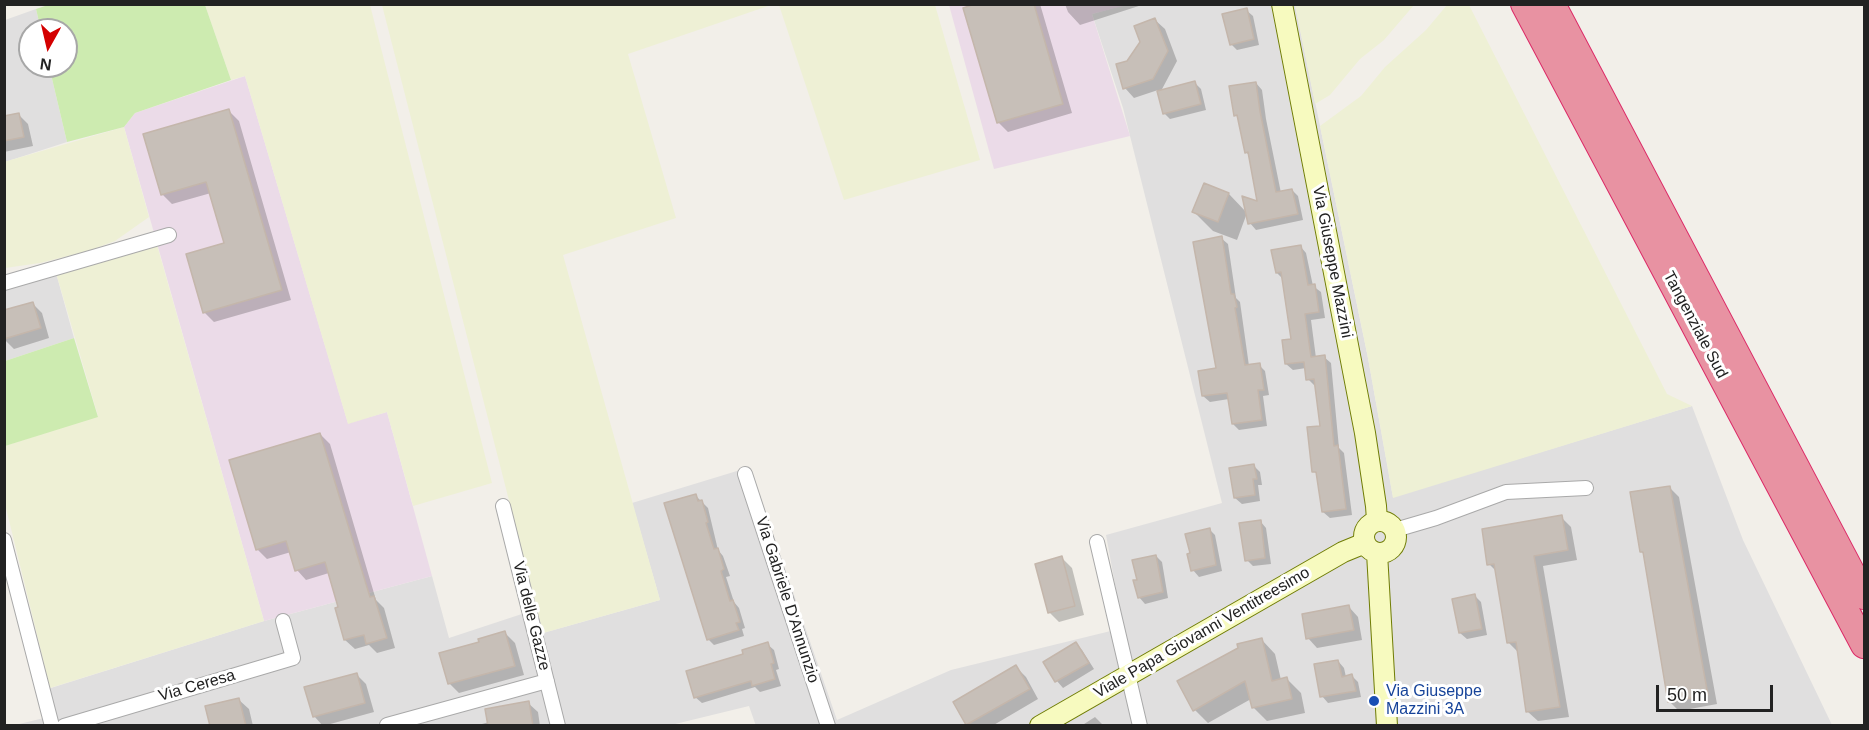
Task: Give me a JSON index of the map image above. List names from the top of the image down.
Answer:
{
  "streets": {
    "highway": ["Tangenziale Sud"],
    "street": [
      "Via Giuseppe Mazzini",
      "Via Gabriele D'Annunzio",
      "Via delle Gazze",
      "Viale Papa Giovanni Ventitreesimo",
      "Via Ceresa"
    ]
  },
  "crossings": [
    ["Via Giuseppe Mazzini", "Viale Papa Giovanni Ventitreesimo"]
  ],
  "places": ["Via Giuseppe Mazzini 3A"],
  "scale_bar": "50 m",
  "north": "bottom"
}
